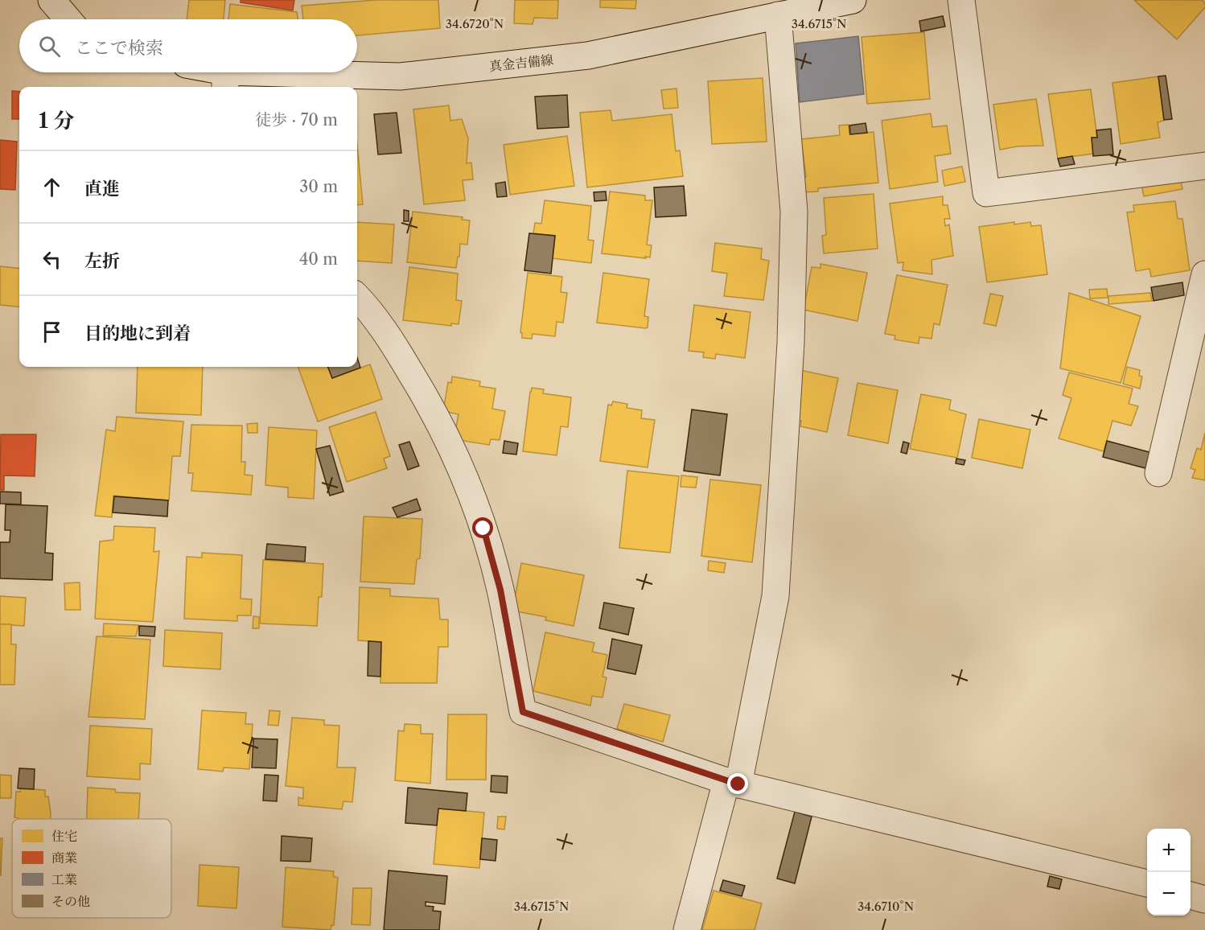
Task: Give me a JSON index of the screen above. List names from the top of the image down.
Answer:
{
  "streets": {
    "street": ["真金吉備線"]
  },
  "legend": [
    "住宅",
    "商業",
    "工業",
    "その他"
  ],
  "page": {
    "search": "ここで検索",
    "heading": ["1 分", "徒歩 · 70 m"],
    "list": [
      ["直進", "30 m"],
      ["左折", "40 m"],
      "目的地に到着"
    ],
    "map_buttons": ["+", "−"]
  },
  "coordinates": ["34.6720°N", "34.6715°N", "34.6710°N"]
}
